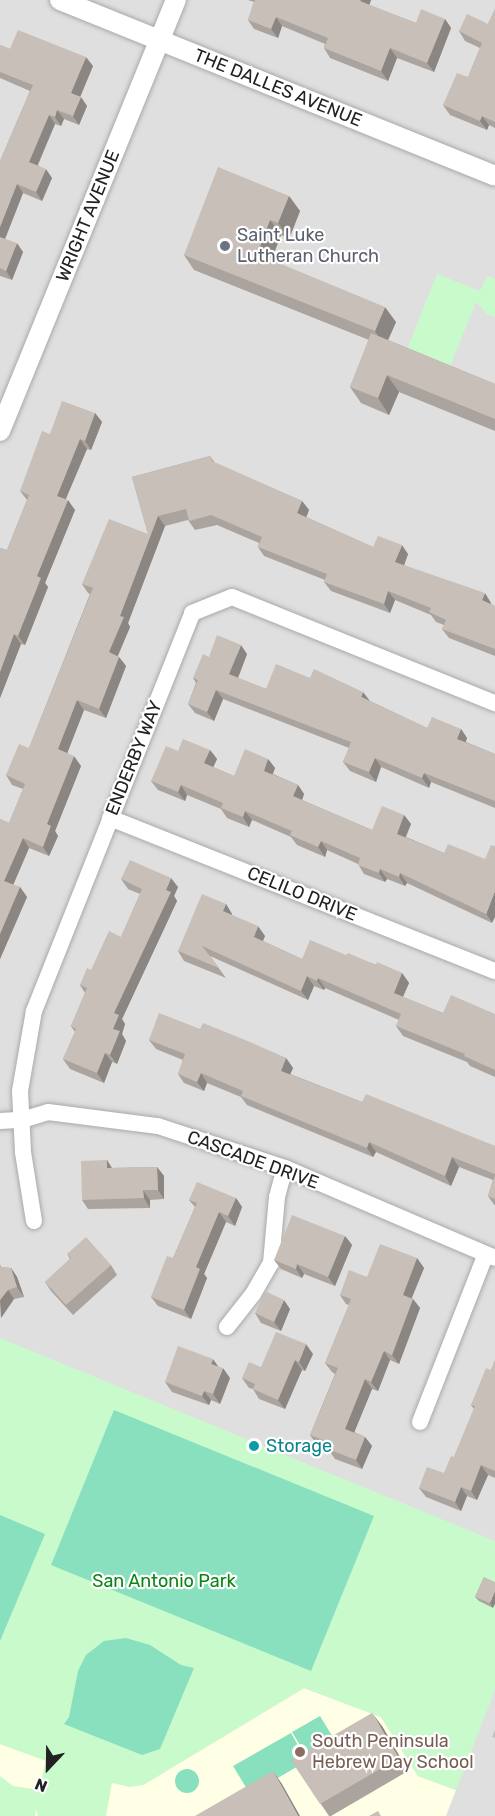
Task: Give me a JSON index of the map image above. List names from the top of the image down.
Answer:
{
  "streets": {
    "street": [
      "THE DALLES AVENUE",
      "WRIGHT AVENUE",
      "ENDERBY WAY",
      "CELILO DRIVE",
      "CASCADE DRIVE"
    ]
  },
  "crossings": [
    ["THE DALLES AVENUE", "WRIGHT AVENUE"],
    ["ENDERBY WAY", "CELILO DRIVE"],
    ["ENDERBY WAY", "CASCADE DRIVE"]
  ],
  "parks": ["San Antonio Park"],
  "places": ["Saint Luke Lutheran Church", "Storage", "South Peninsula Hebrew Day School"],
  "north": "bottom"
}
